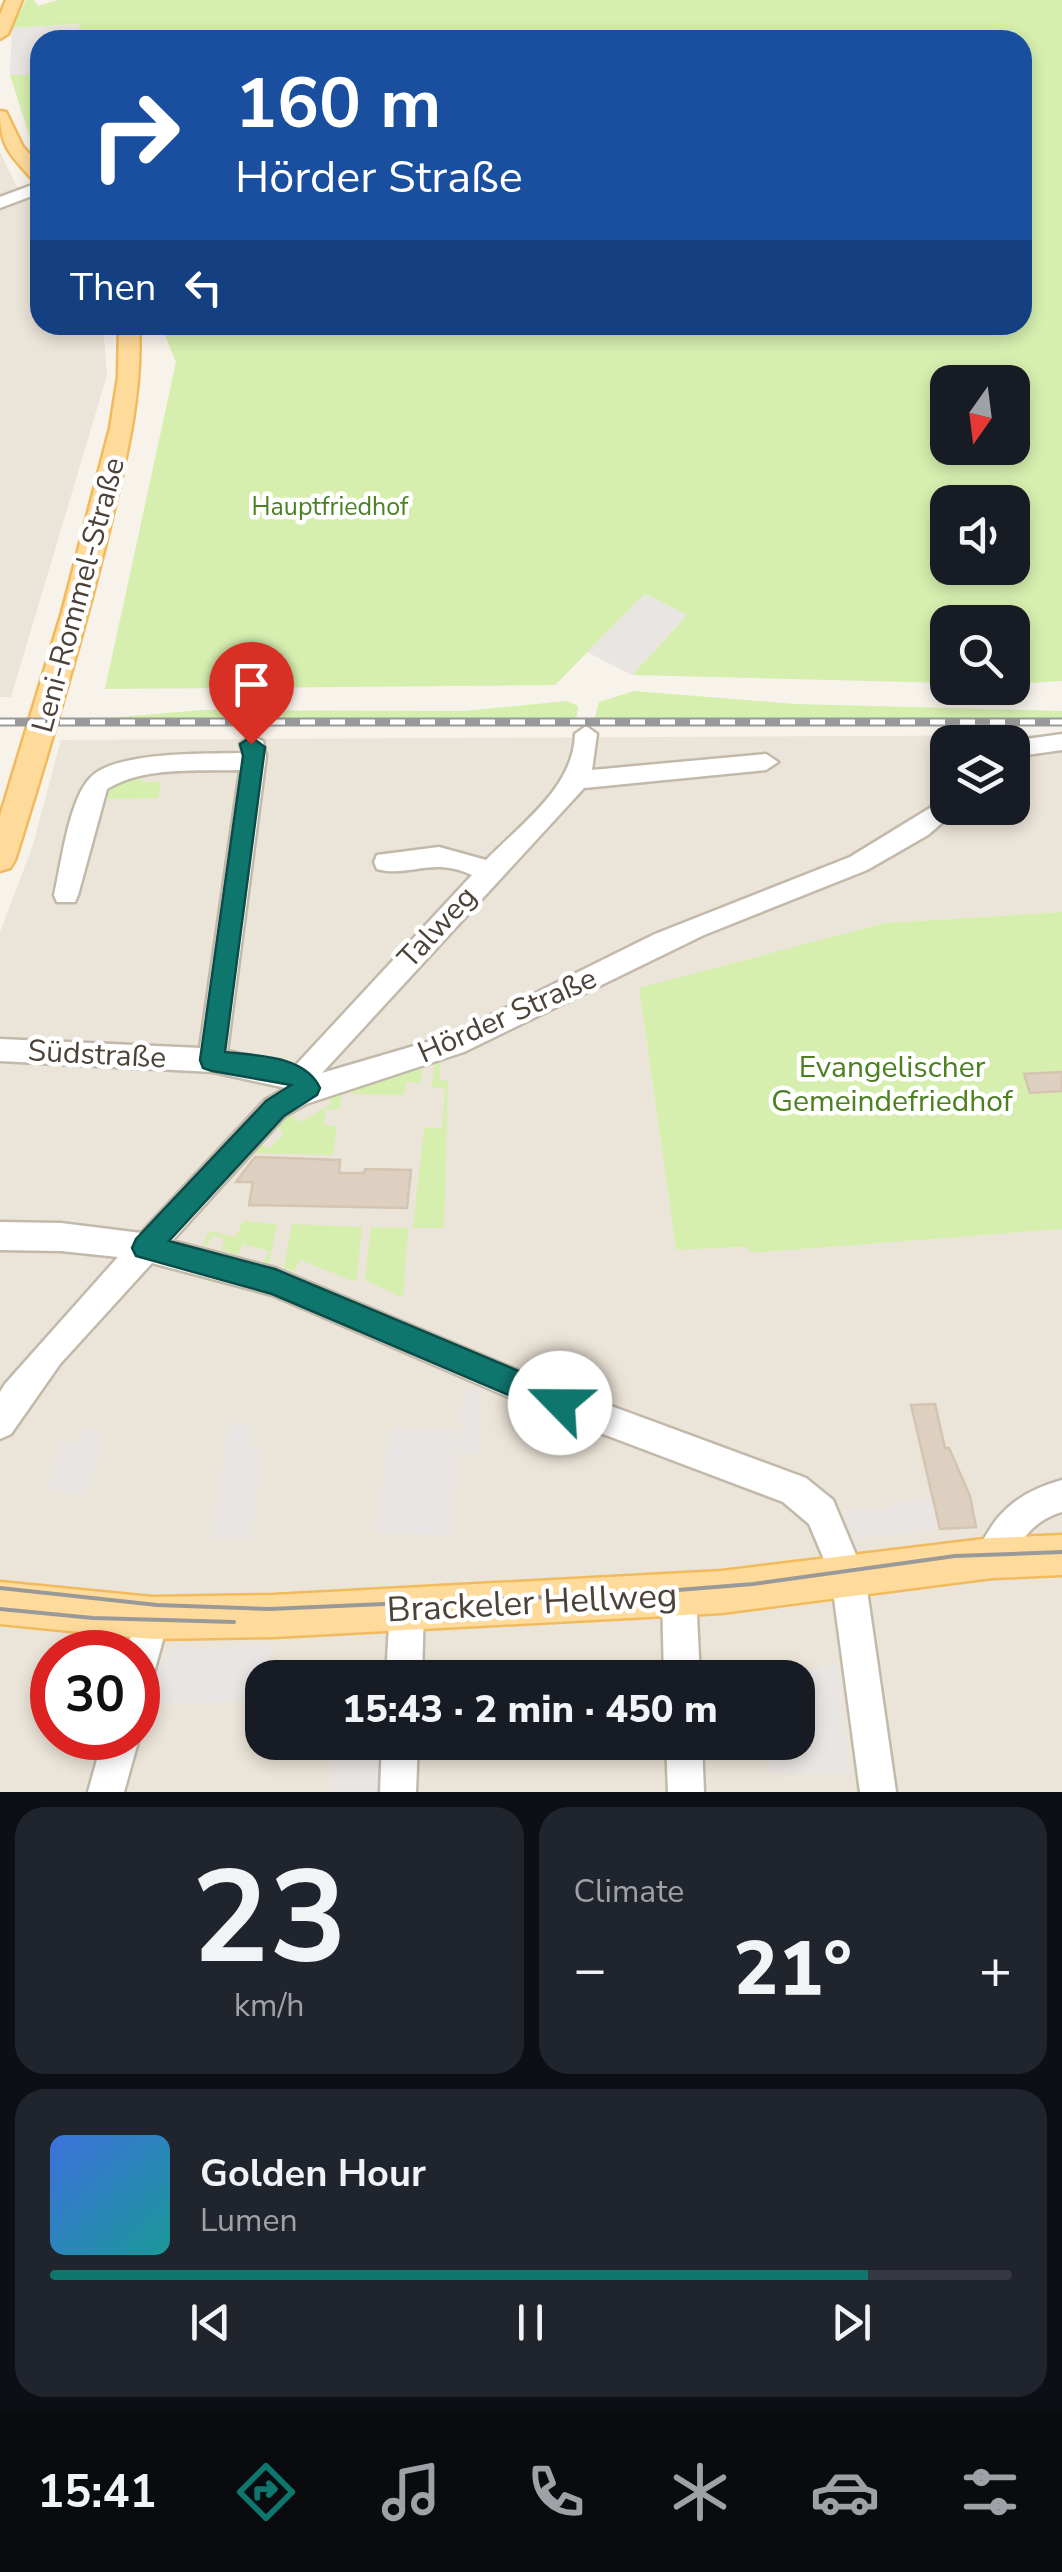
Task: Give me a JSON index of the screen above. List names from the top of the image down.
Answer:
{
  "streets": {
    "main road": ["Leni-Rommel-Straße", "Brackeler Hellweg"],
    "street": ["Talweg", "Hörder Straße", "Südstraße"]
  },
  "crossings": [
    ["Talweg", "Hörder Straße"],
    ["Talweg", "Südstraße"],
    ["Hörder Straße", "Südstraße"]
  ],
  "parks": ["Hauptfriedhof", "Evangelischer Gemeindefriedhof"],
  "north": "bottom",
  "page": {
    "turn": ["160 m", "Hörder Straße"],
    "then": "Then",
    "limit": "30",
    "trip": "15:43 · 2 min · 450 m",
    "tile": [
      ["23", "km/h"],
      "Climate"
    ],
    "heat": ["−", "21°", "+"],
    "song": ["Golden Hour", "Lumen"],
    "tabs": "15:41"
  }
}
